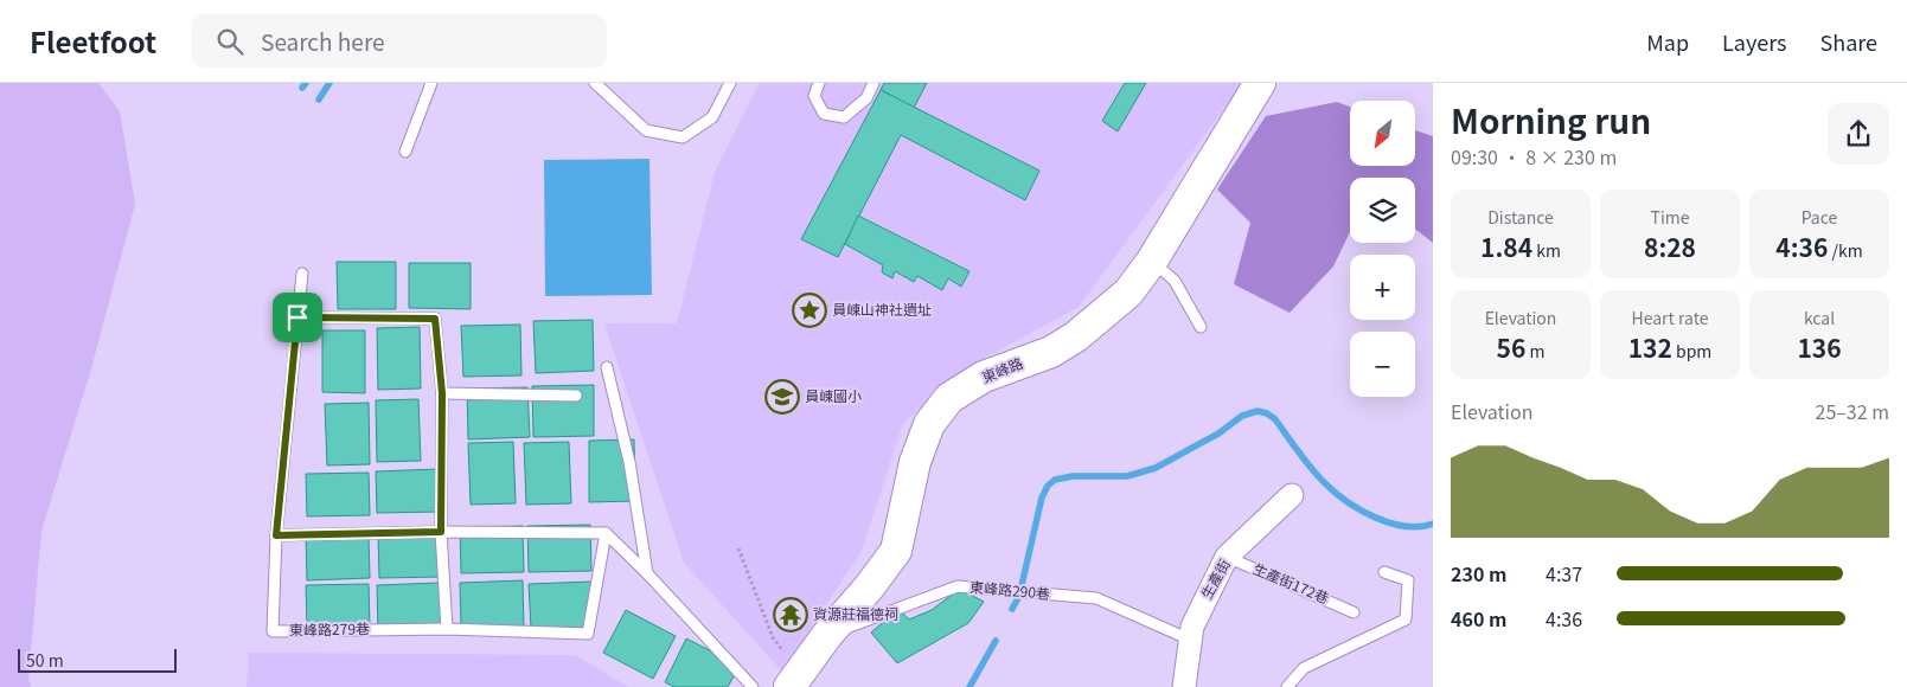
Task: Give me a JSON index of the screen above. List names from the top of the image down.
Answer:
{
  "streets": {
    "main road": ["東峰路"],
    "street": ["生產街"],
    "lane": ["生產街172巷", "東峰路290巷", "東峰路279巷"]
  },
  "crossings": [
    ["東峰路", "東峰路290巷"],
    ["生產街", "生產街172巷"],
    ["生產街", "東峰路290巷"]
  ],
  "places": {
    "place": ["員崠山神社遺址"],
    "school or university": ["員崠國小"],
    "temple": ["資源莊福德祠"]
  },
  "scale_bar": "50 m",
  "north": "bottom left",
  "page": {
    "header": "Fleetfoot",
    "search": "Search here",
    "nav": ["Map", "Layers", "Share"],
    "heading": ["Morning run", "09:30 · 8 × 230 m"],
    "map_buttons": ["+", "−"],
    "stats": [
      ["Distance", "1.84 km"],
      ["Time", "8:28"],
      ["Pace", "4:36 /km"],
      ["Elevation", "56 m"],
      ["Heart rate", "132 bpm"],
      ["kcal", "136"]
    ],
    "chart": ["Elevation", "25–32 m"],
    "list": [
      {
        "name": "230 m",
        "note": "4:37"
      },
      {
        "name": "460 m",
        "note": "4:36"
      }
    ],
    "scale": "50 m"
  }
}
